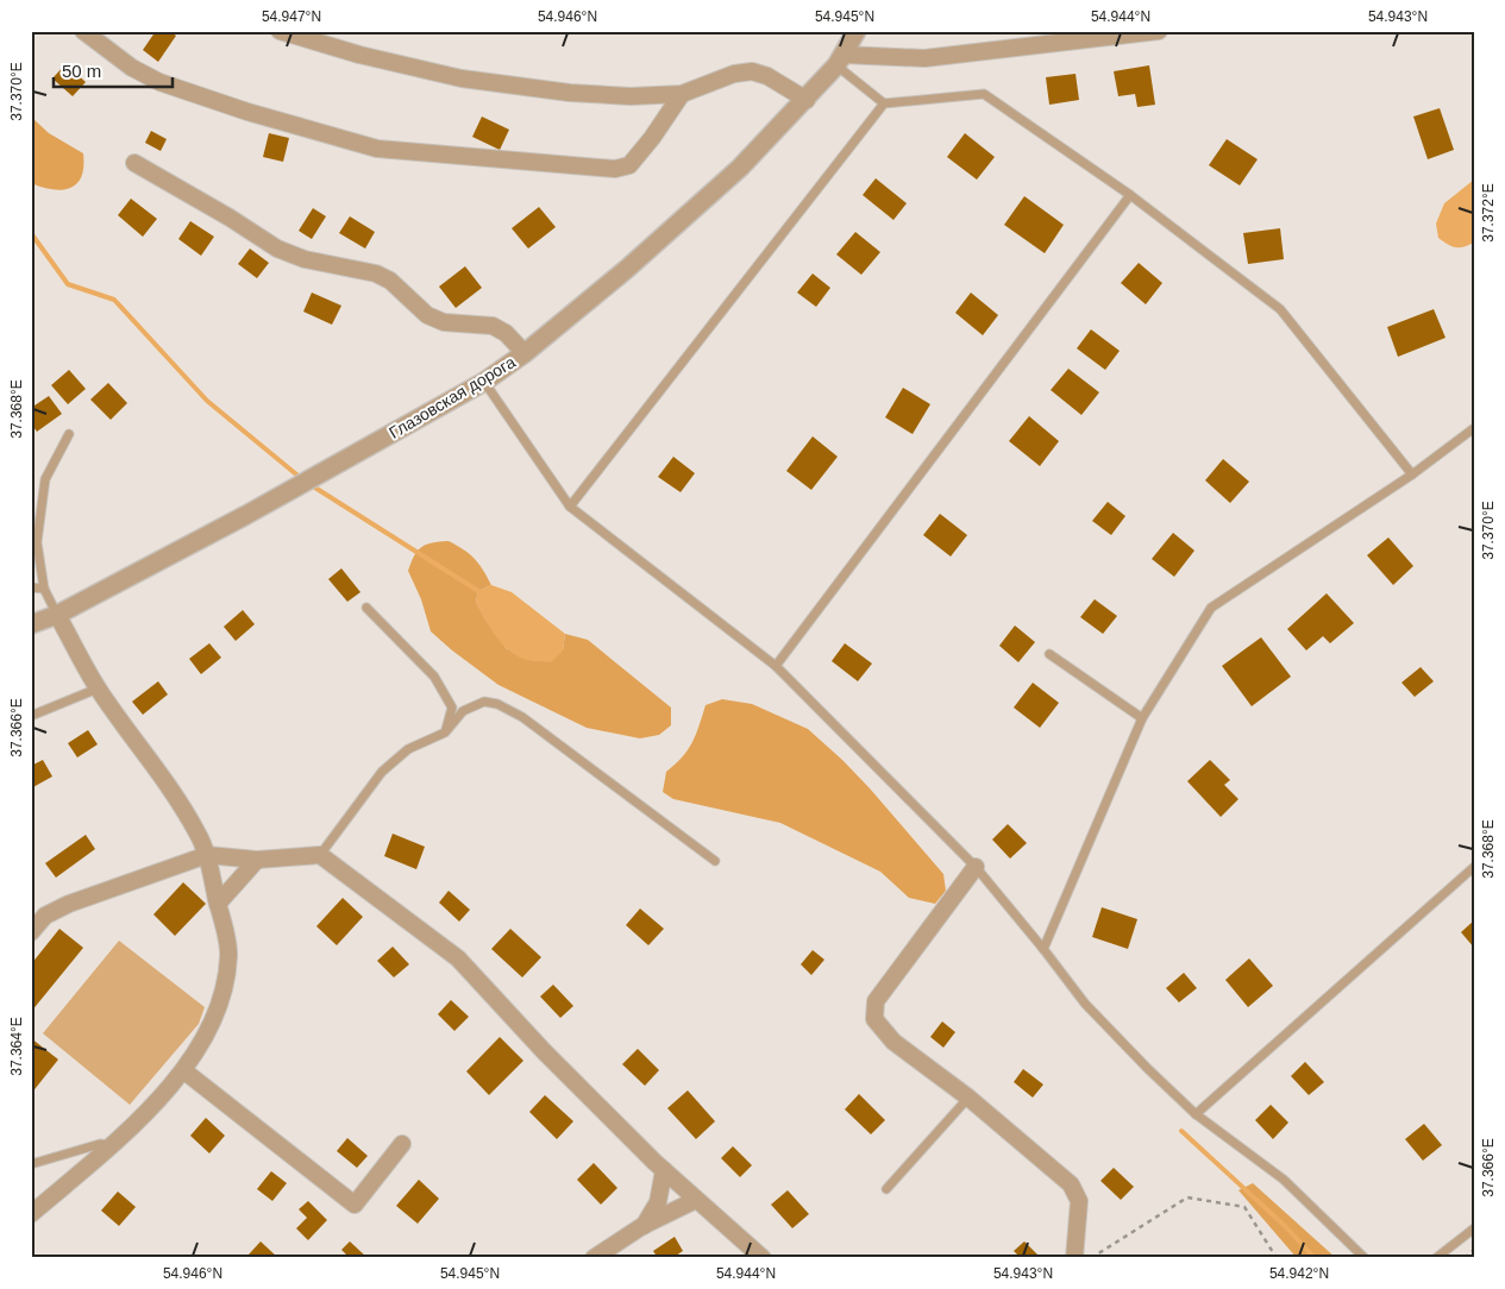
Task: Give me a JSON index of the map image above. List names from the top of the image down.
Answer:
{
  "streets": {
    "street": ["Глазовская дорога"]
  },
  "scale_bar": "50 m",
  "coordinates": [
    "54.947°N",
    "54.946°N",
    "54.945°N",
    "54.944°N",
    "54.943°N",
    "37.370°E",
    "37.372°E",
    "37.368°E",
    "37.366°E",
    "37.364°E",
    "54.942°N"
  ]
}
